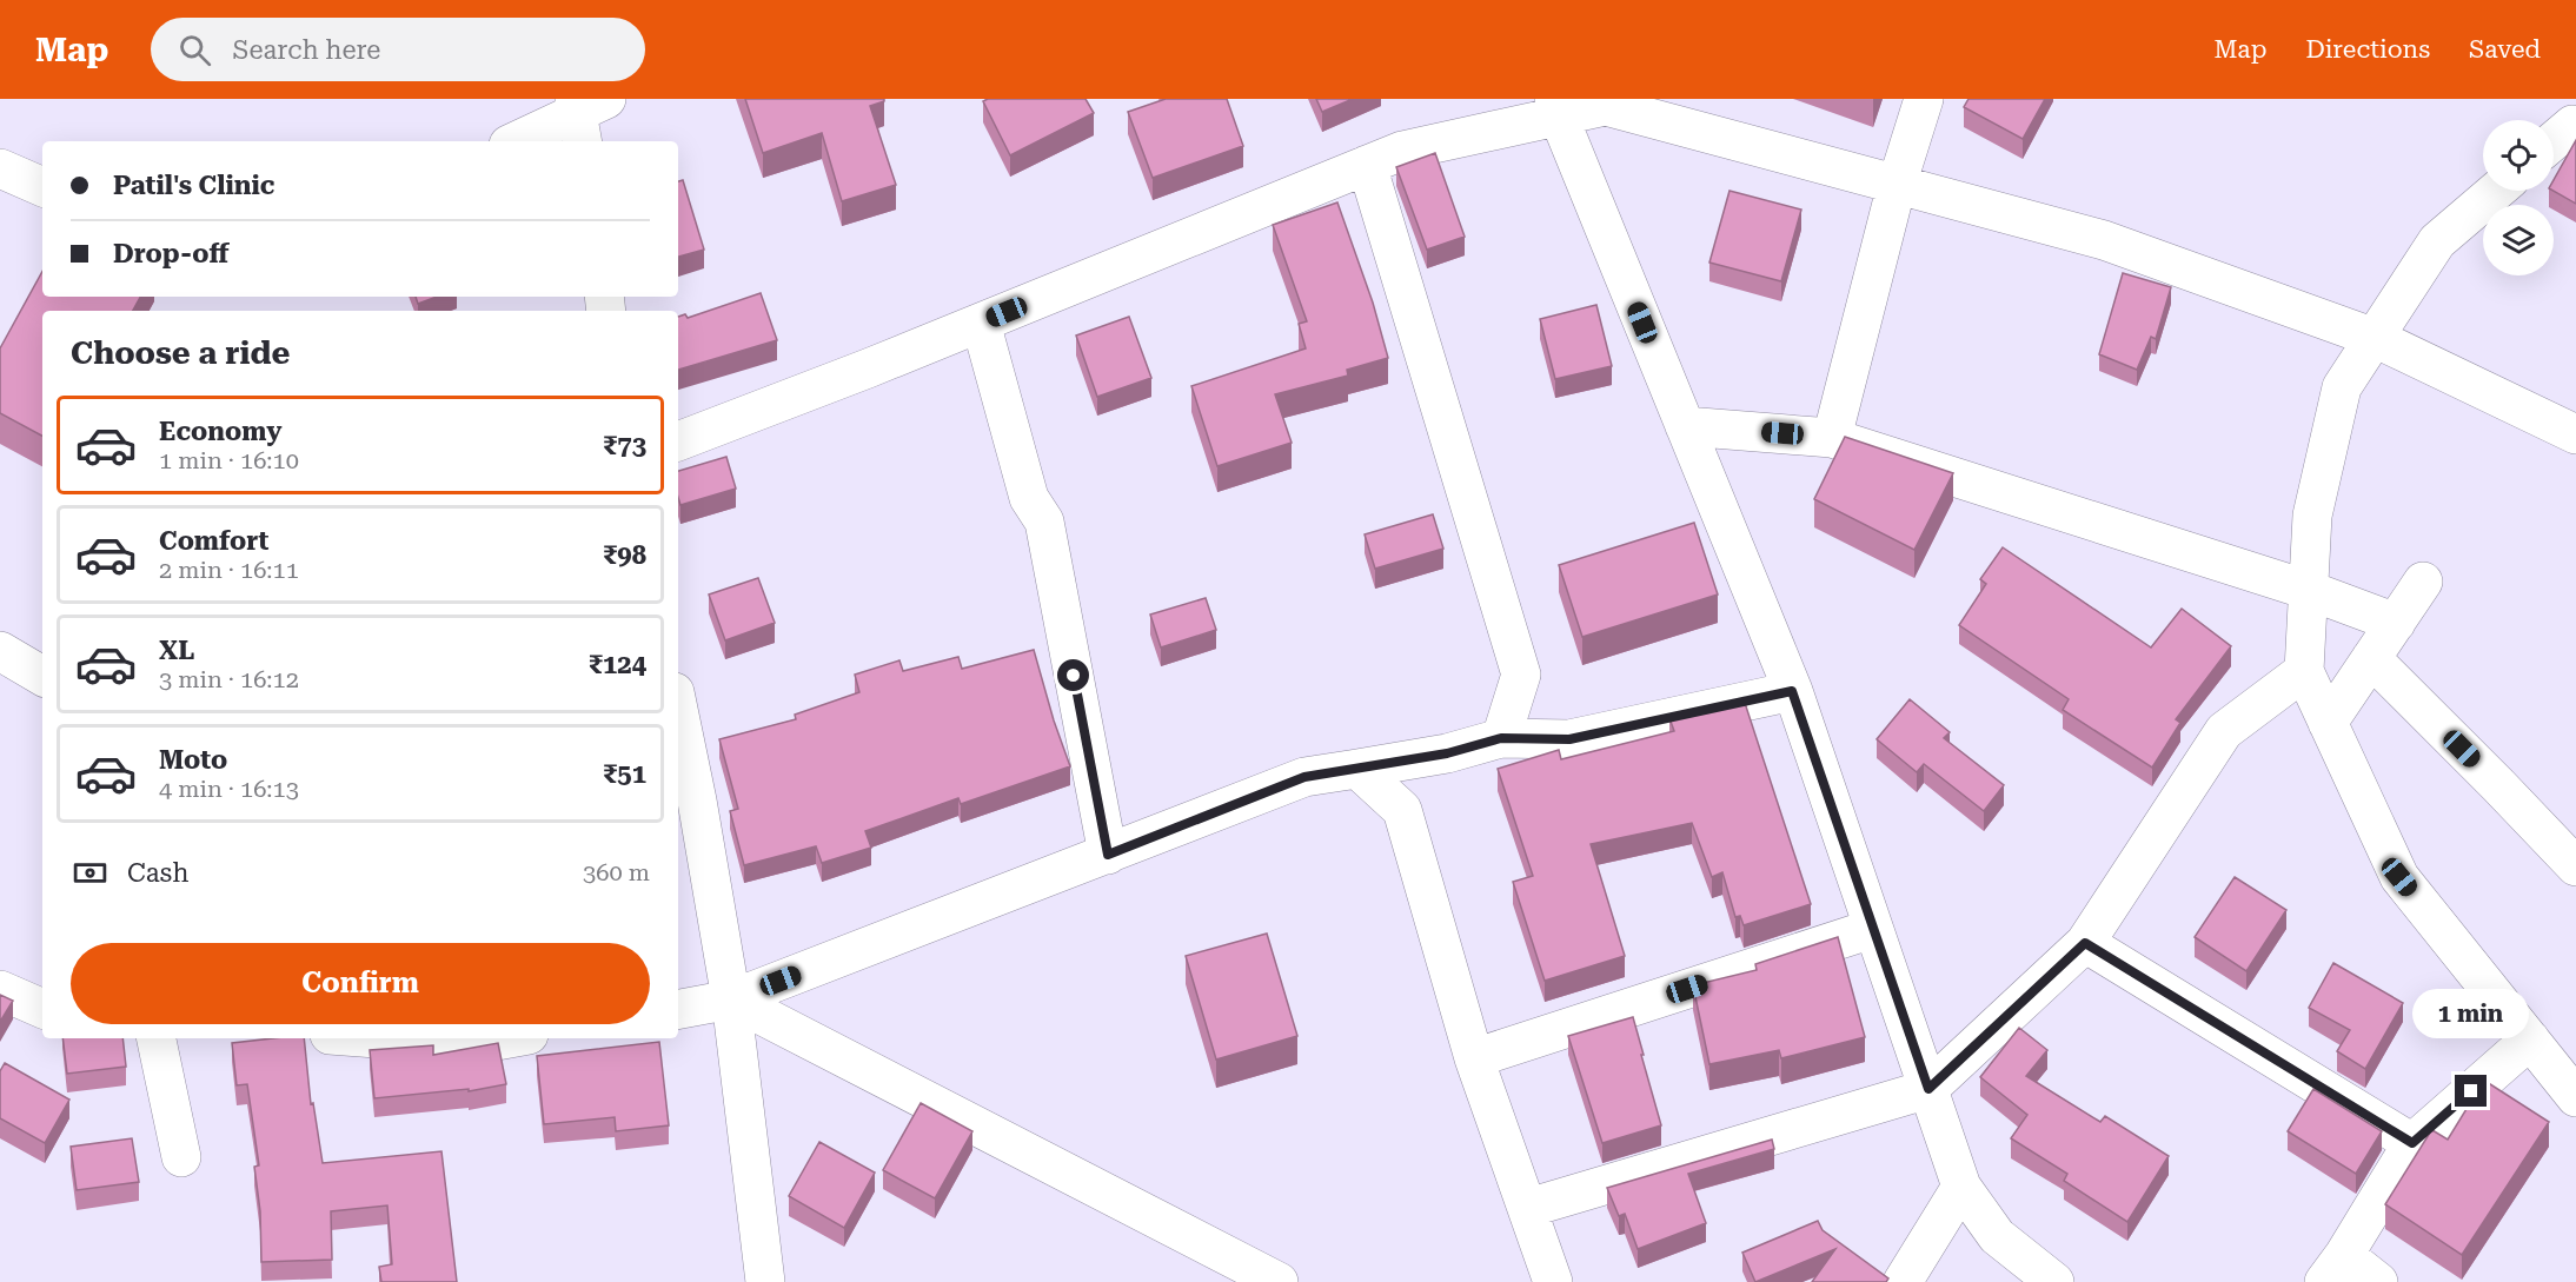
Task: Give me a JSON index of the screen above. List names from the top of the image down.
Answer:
{
  "page": {
    "header": "Map",
    "search": "Search here",
    "nav": ["Map", "Directions", "Saved"],
    "banner": ["Patil's Clinic", "Drop-off"],
    "heading": "Choose a ride",
    "list": [
      {
        "name": "Economy",
        "note": "1 min · 16:10",
        "value": "₹73"
      },
      {
        "name": "Comfort",
        "note": "2 min · 16:11",
        "value": "₹98"
      },
      {
        "name": "XL",
        "note": "3 min · 16:12",
        "value": "₹124"
      },
      {
        "name": "Moto",
        "note": "4 min · 16:13",
        "value": "₹51"
      }
    ],
    "pay": ["Cash", "360 m"],
    "buttons": "Confirm",
    "bubble": "1 min"
  }
}
